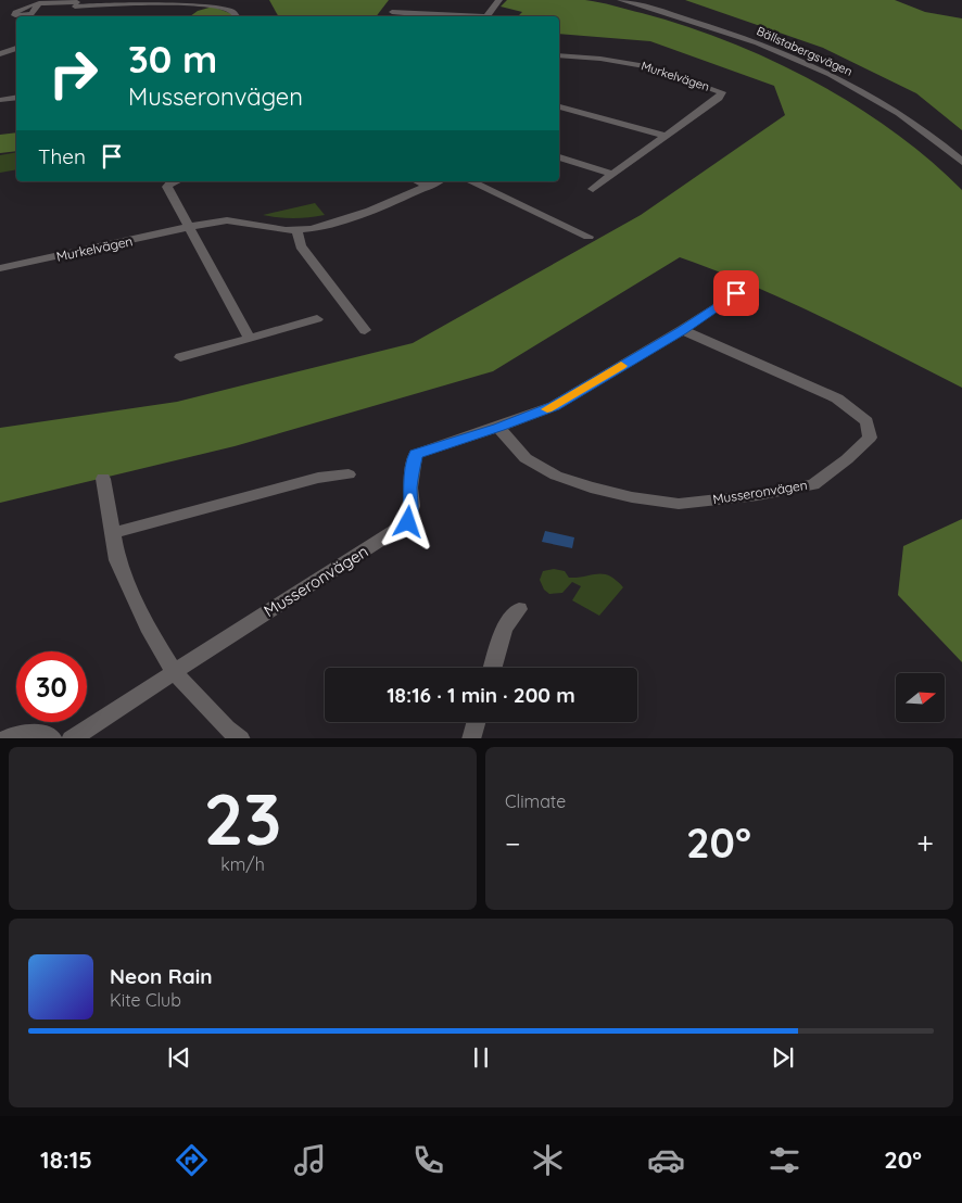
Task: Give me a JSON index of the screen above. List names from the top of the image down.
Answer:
{
  "streets": {
    "street": ["Bällstabergsvägen", "Murkelvägen", "Musseronvägen"]
  },
  "north": "right",
  "page": {
    "turn": ["30 m", "Musseronvägen"],
    "then": "Then",
    "limit": "30",
    "trip": "18:16 · 1 min · 200 m",
    "tile": [
      ["23", "km/h"],
      "Climate"
    ],
    "heat": ["−", "20°", "+"],
    "song": ["Neon Rain", "Kite Club"],
    "tabs": ["18:15", "20°"]
  }
}
